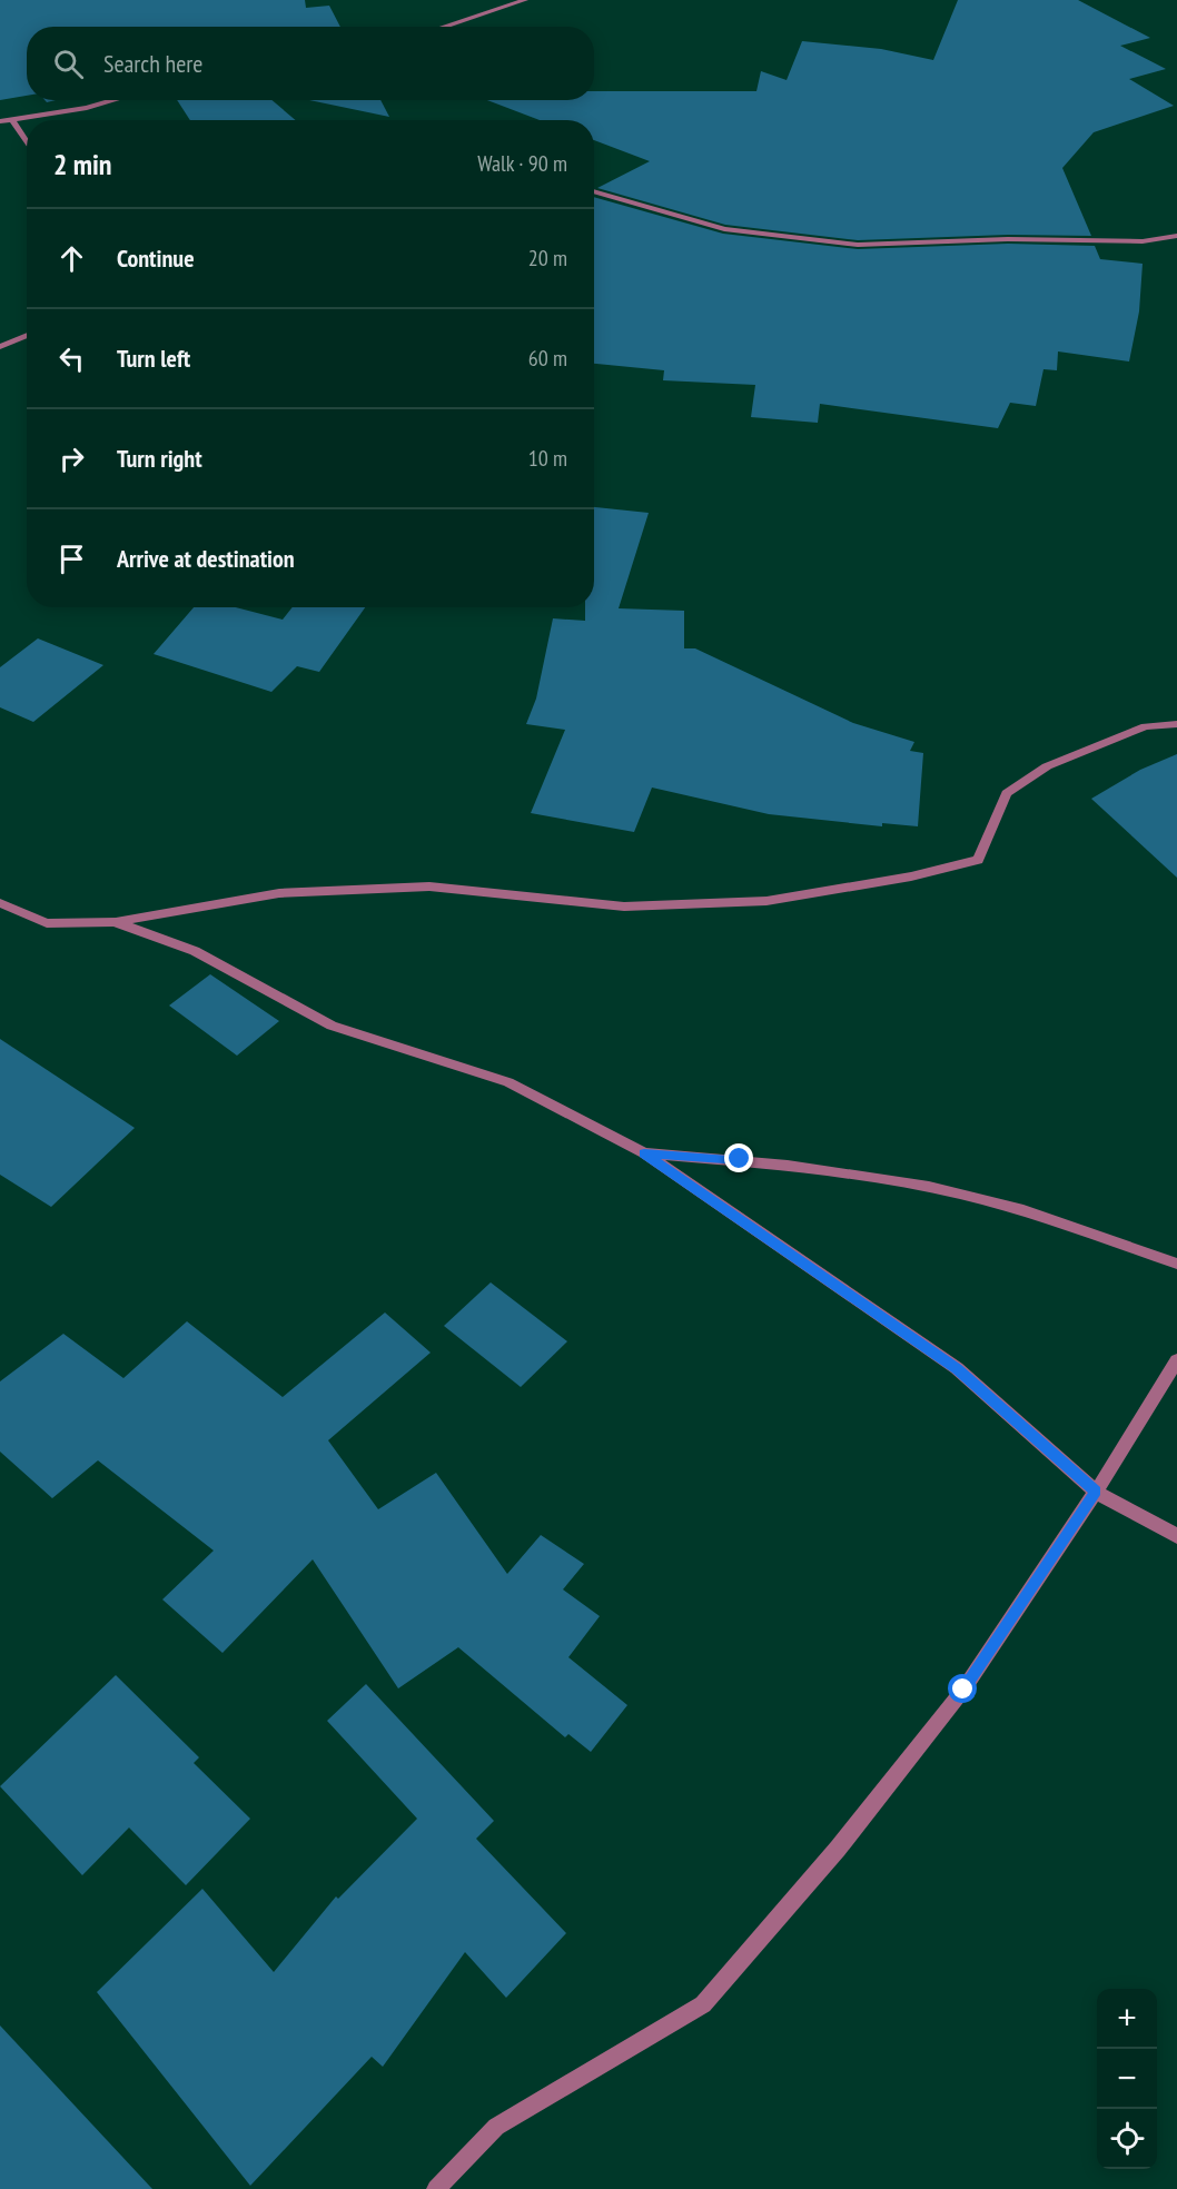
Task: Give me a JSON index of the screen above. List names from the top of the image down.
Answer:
{
  "page": {
    "search": "Search here",
    "heading": ["2 min", "Walk · 90 m"],
    "list": [
      ["Continue", "20 m"],
      ["Turn left", "60 m"],
      ["Turn right", "10 m"],
      "Arrive at destination"
    ],
    "map_buttons": ["+", "−"]
  }
}
